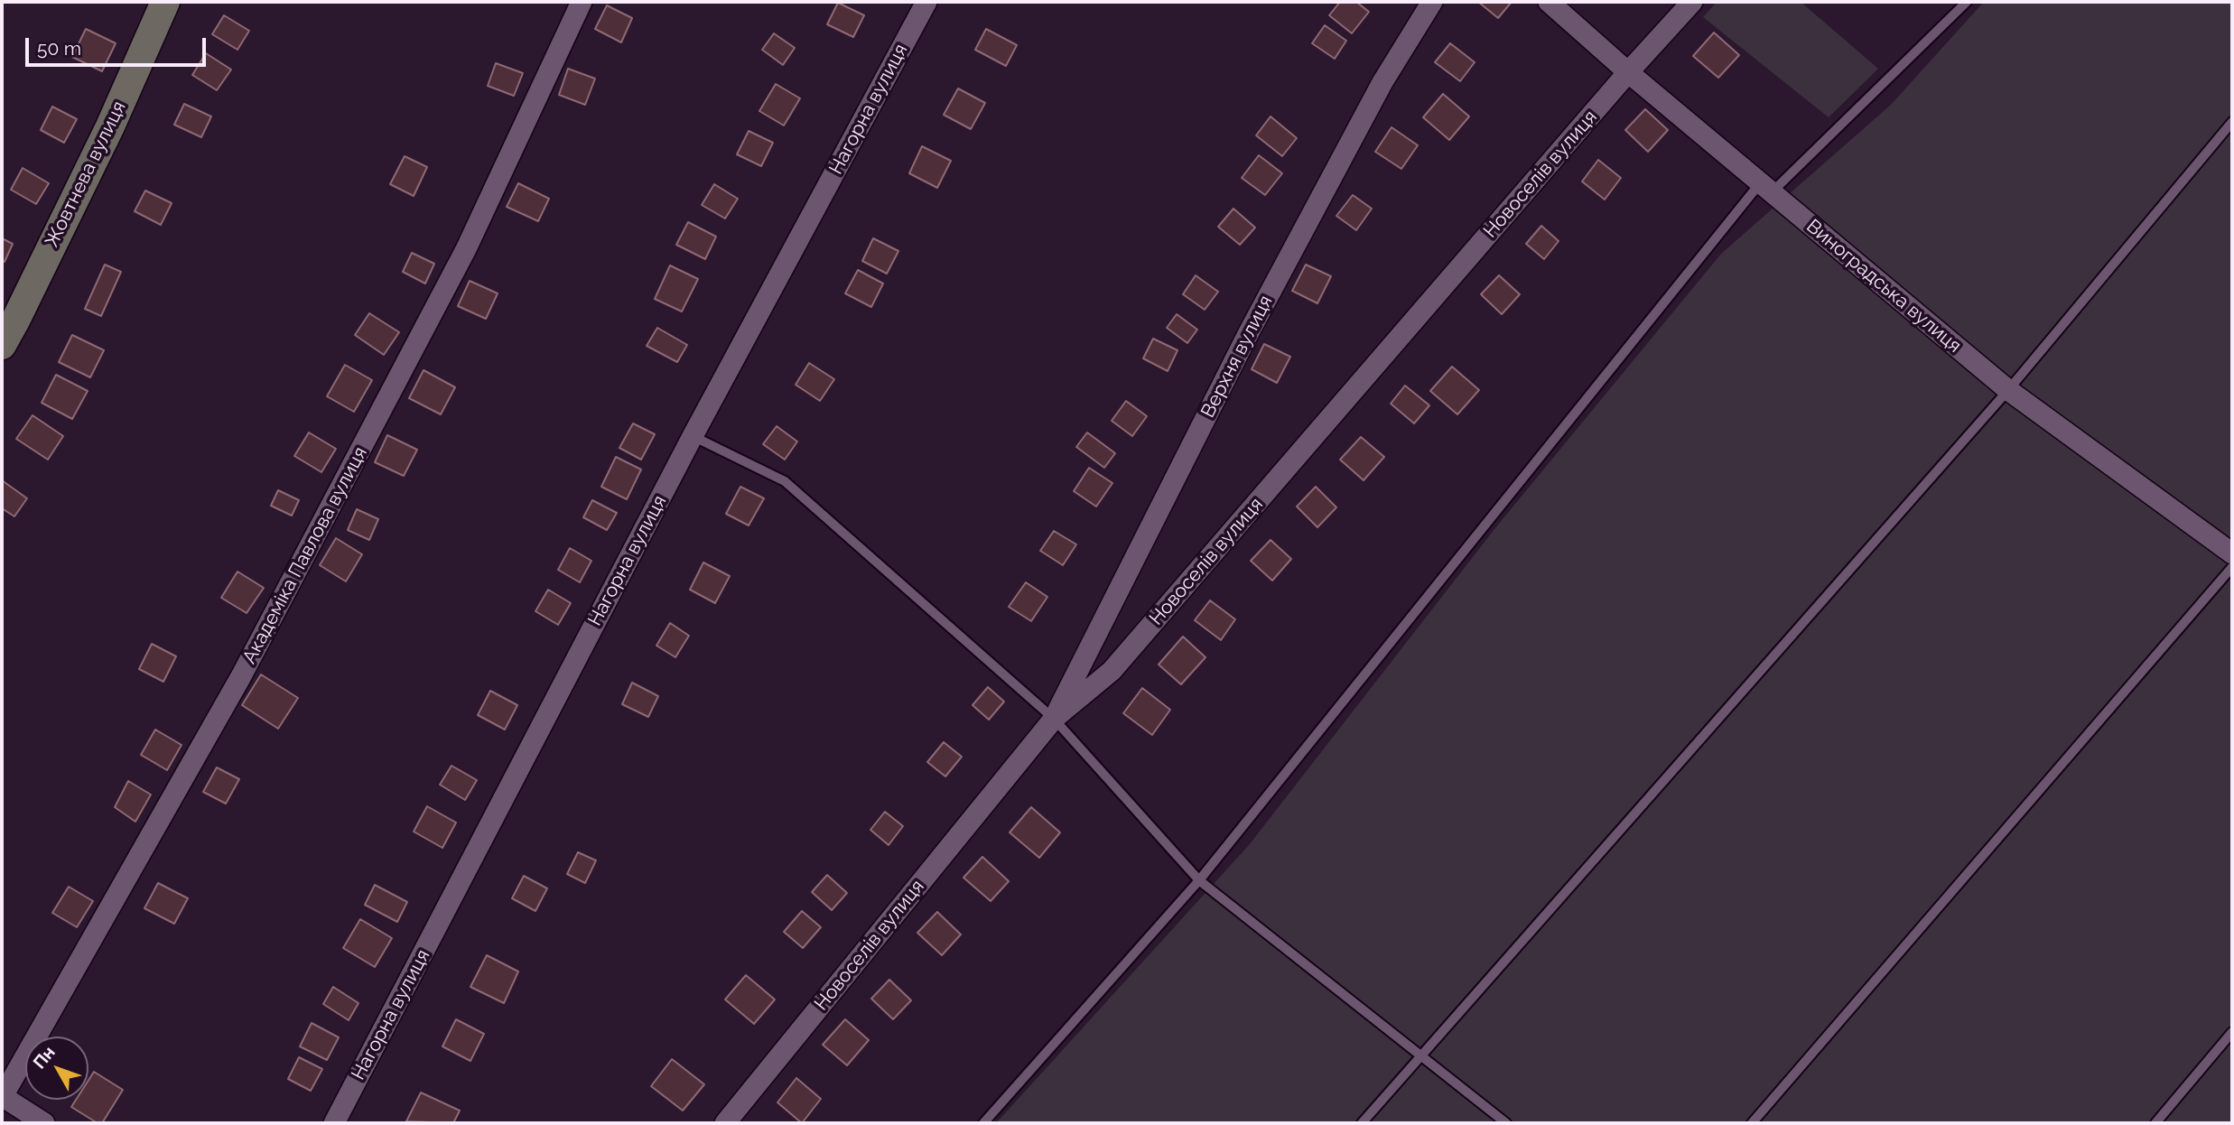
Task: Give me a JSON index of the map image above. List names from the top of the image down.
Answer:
{
  "streets": {
    "main road": ["Жовтнева вулиця"],
    "street": [
      "Нагорна вулиця",
      "Новоселів вулиця",
      "Виноградська вулиця",
      "Верхня вулиця",
      "Академіка Павлова вулиця"
    ]
  },
  "crossings": [
    ["Новоселів вулиця", "Виноградська вулиця"],
    ["Новоселів вулиця", "Верхня вулиця"]
  ],
  "scale_bar": "50 m",
  "north": "top left"
}
